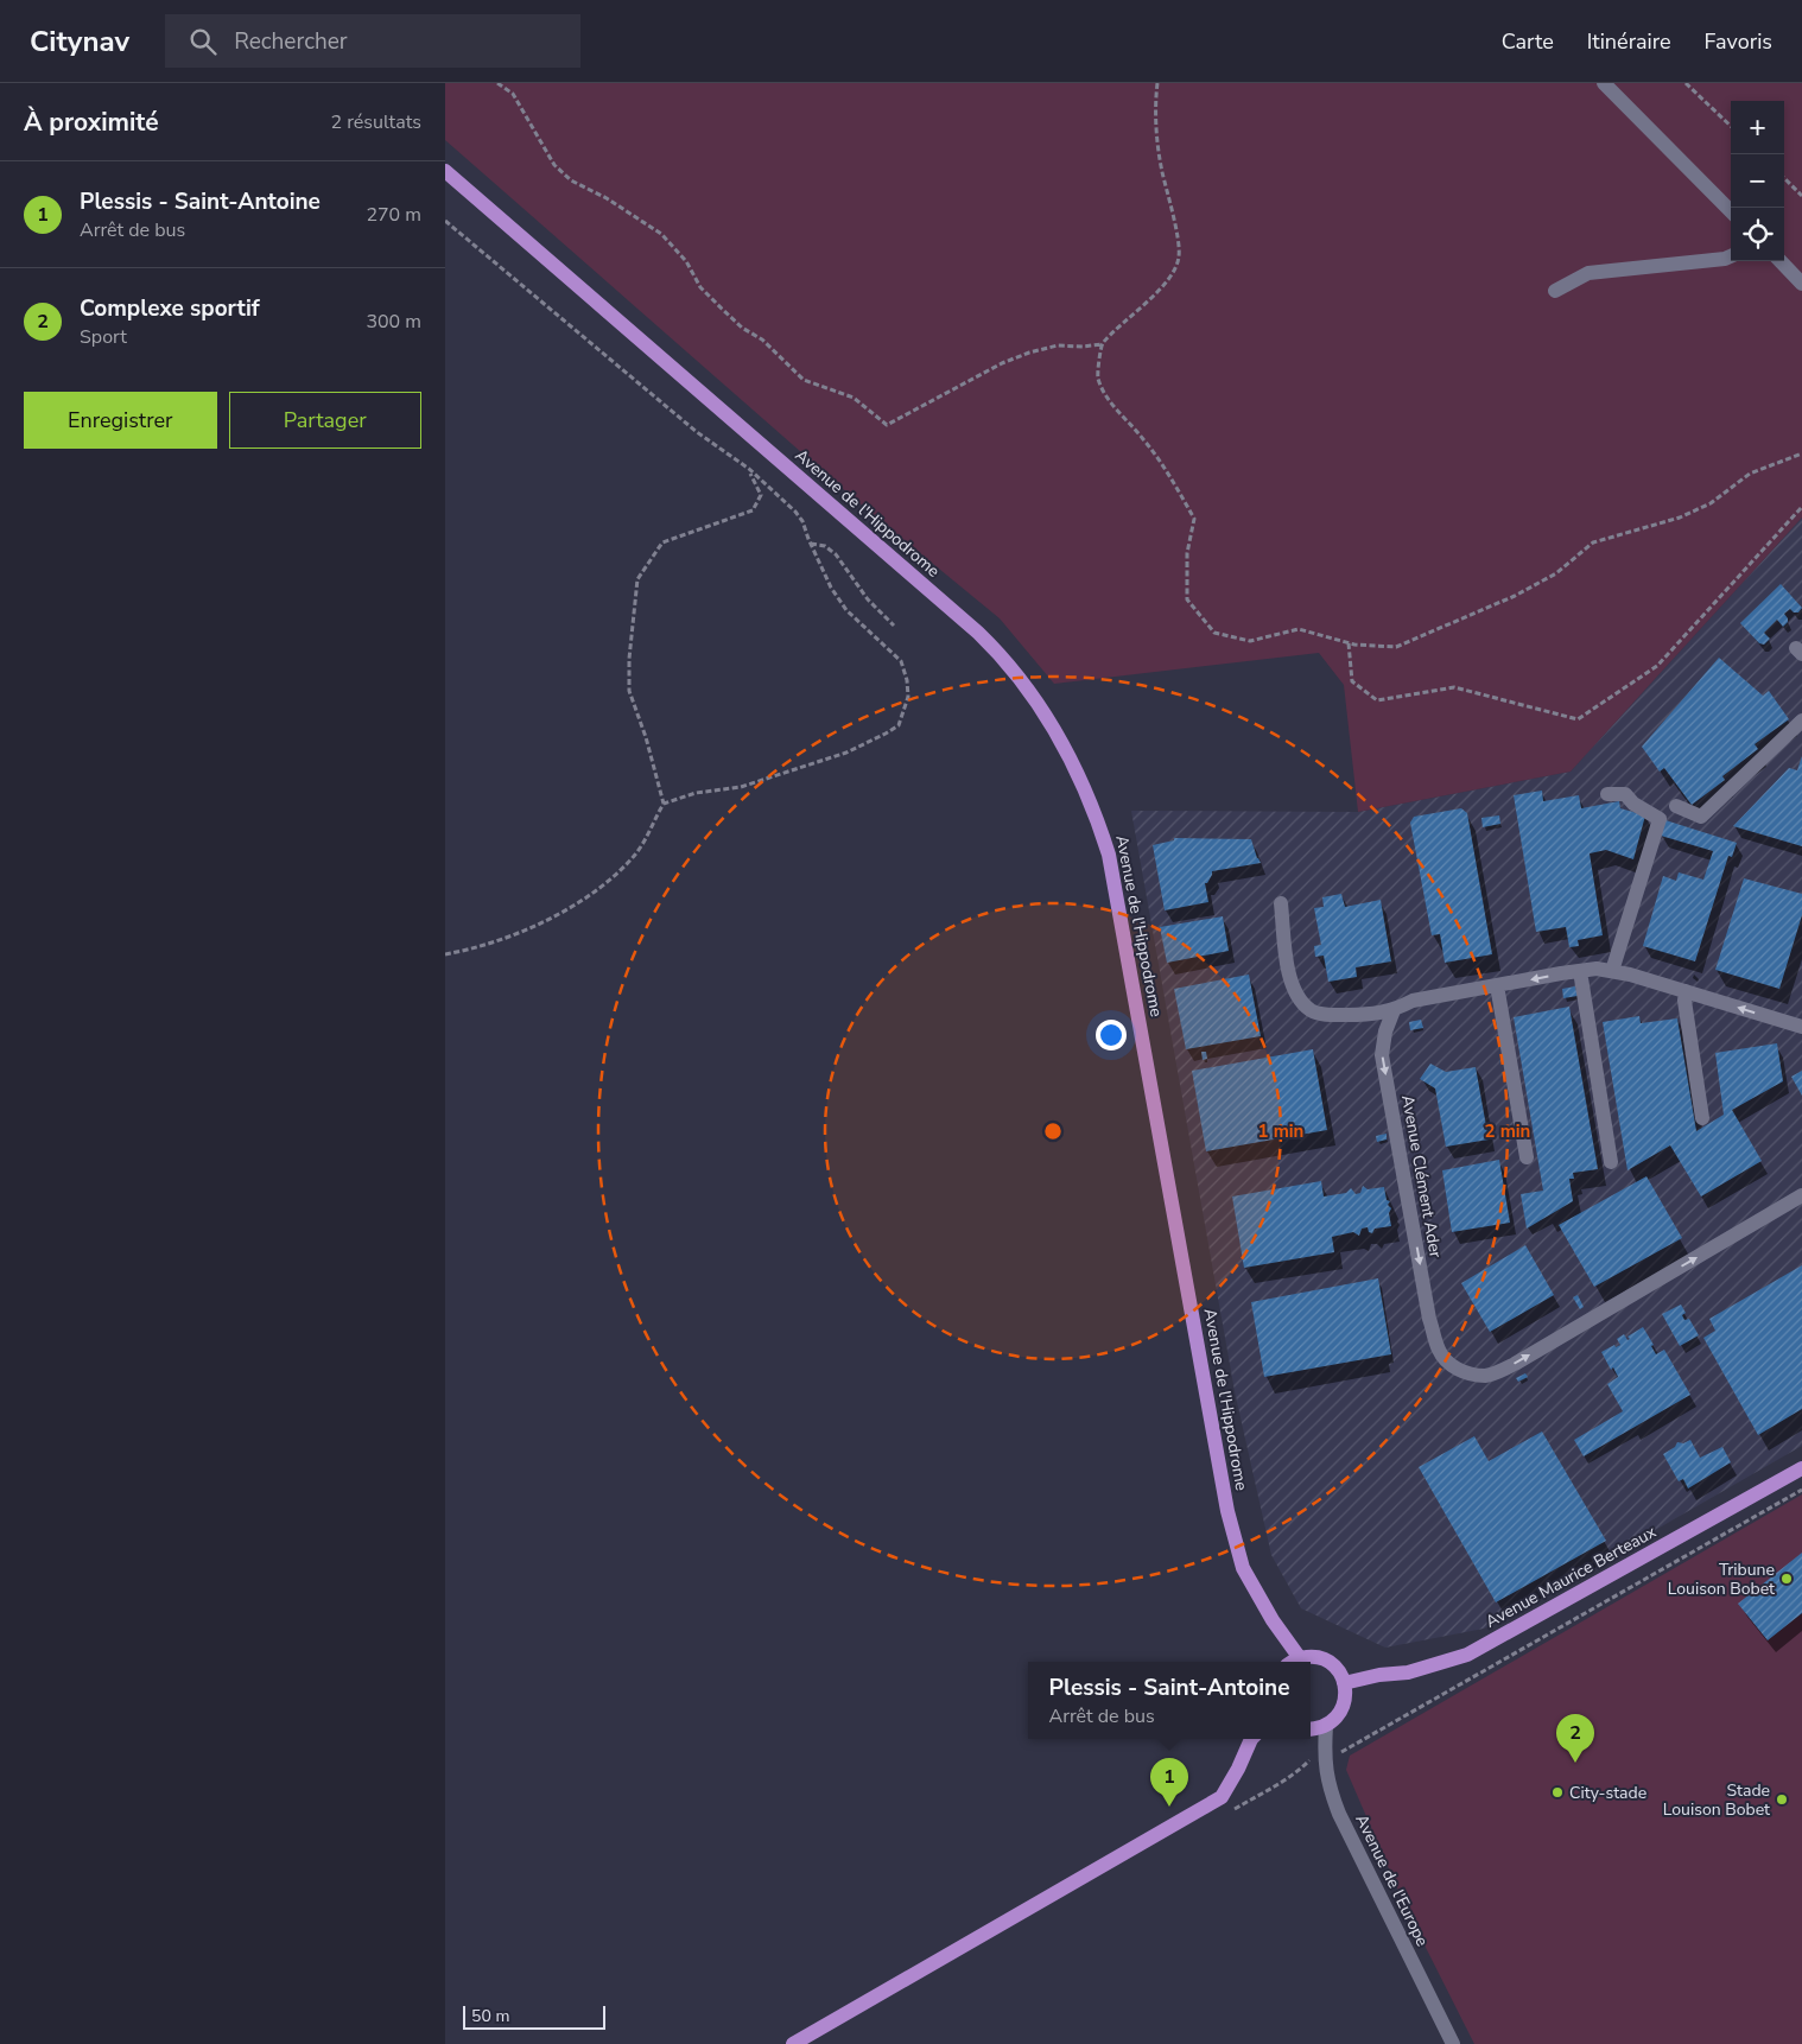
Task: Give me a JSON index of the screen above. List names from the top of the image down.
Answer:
{
  "streets": {
    "main road": ["Avenue de l'Hippodrome", "Avenue Maurice Berteaux"],
    "street": ["Avenue Clément Ader", "Avenue de l'Europe"]
  },
  "places": ["Tribune Louison Bobet", "City-stade", "Stade Louison Bobet"],
  "scale_bar": "50 m",
  "page": {
    "header": "Citynav",
    "search": "Rechercher",
    "nav": ["Carte", "Itinéraire", "Favoris"],
    "heading": ["À proximité", "2 résultats"],
    "map_buttons": ["+", "−"],
    "list": [
      {
        "mark": "1",
        "name": "Plessis - Saint-Antoine",
        "note": "Arrêt de bus",
        "value": "270 m"
      },
      {
        "mark": "2",
        "name": "Complexe sportif",
        "note": "Sport",
        "value": "300 m"
      }
    ],
    "buttons": ["Enregistrer", "Partager"],
    "popup": ["Plessis - Saint-Antoine", "Arrêt de bus"],
    "pins": ["2", "1"],
    "scale": "50 m"
  },
  "rings": ["1 min", "2 min"]
}
